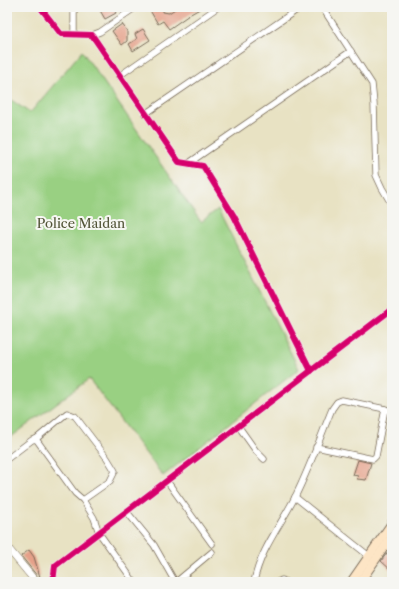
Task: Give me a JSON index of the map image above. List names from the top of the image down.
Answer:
{
  "parks": ["Police Maidan"]
}
